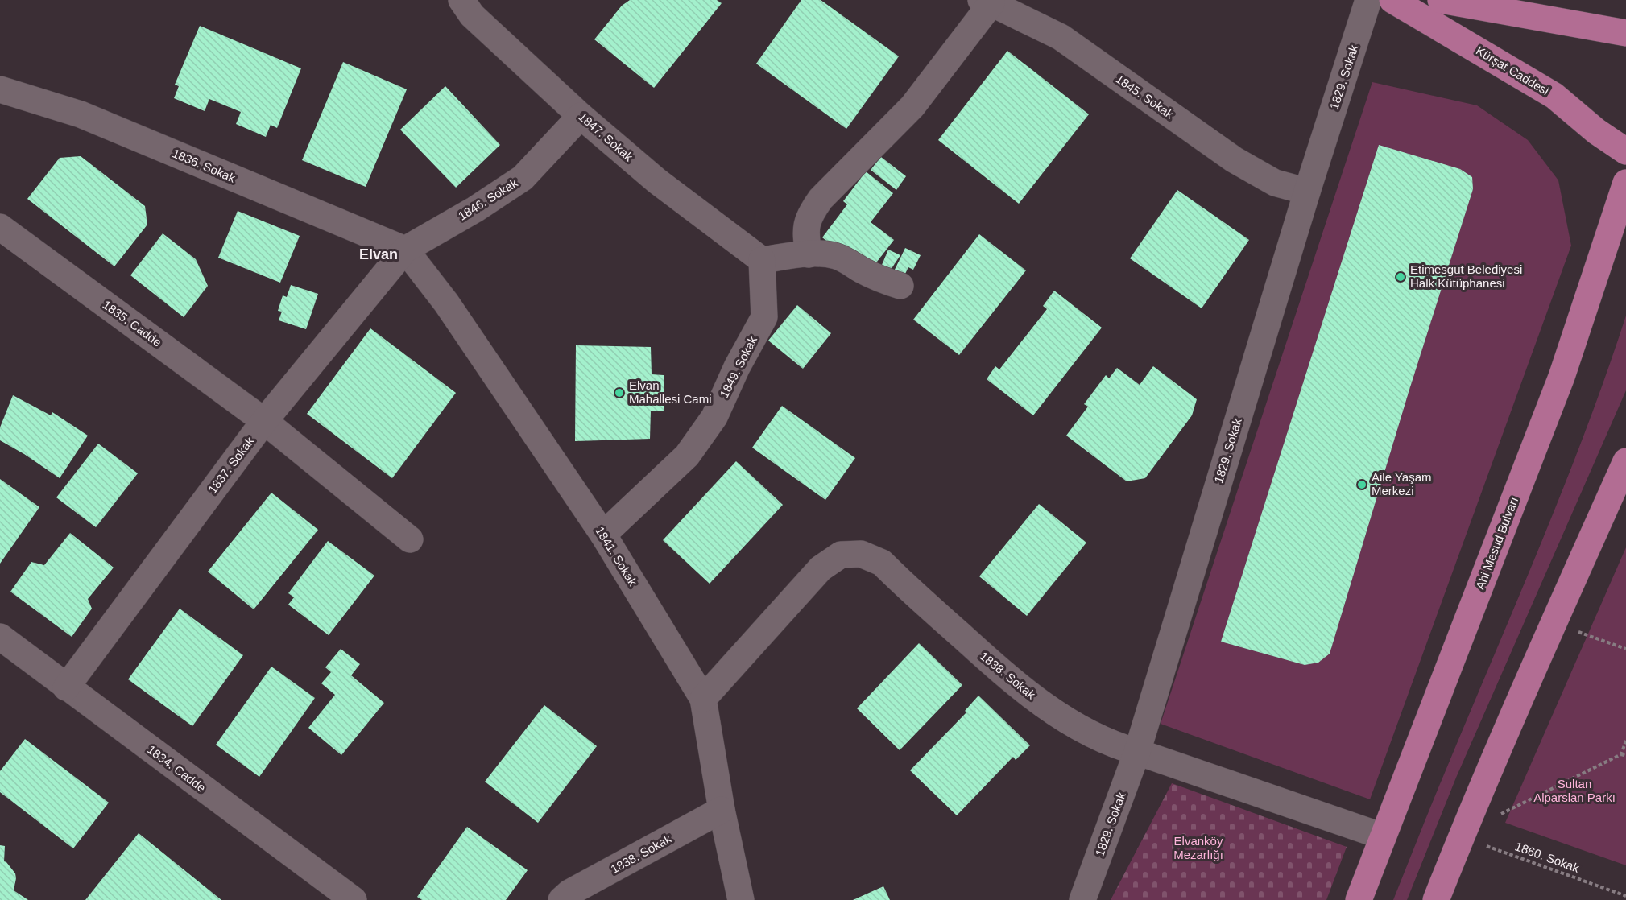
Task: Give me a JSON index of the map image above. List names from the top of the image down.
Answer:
{
  "streets": {
    "main road": ["Kürşat Caddesi", "Ahi Mesud Bulvarı"],
    "street": [
      "1829. Sokak",
      "1845. Sokak",
      "1847. Sokak",
      "1836. Sokak",
      "1846. Sokak",
      "1835. Cadde",
      "1849. Sokak",
      "1837. Sokak",
      "1841. Sokak",
      "1838. Sokak",
      "1834. Cadde"
    ],
    "path": ["1860. Sokak"]
  },
  "crossings": [
    ["1829. Sokak", "1845. Sokak"],
    ["1829. Sokak", "1838. Sokak"],
    ["1847. Sokak", "1846. Sokak"],
    ["1847. Sokak", "1849. Sokak"],
    ["1836. Sokak", "1846. Sokak"],
    ["1836. Sokak", "1837. Sokak"],
    ["1836. Sokak", "1841. Sokak"],
    ["1846. Sokak", "1837. Sokak"],
    ["1846. Sokak", "1841. Sokak"],
    ["1835. Cadde", "1837. Sokak"],
    ["1849. Sokak", "1841. Sokak"],
    ["1837. Sokak", "1841. Sokak"],
    ["1837. Sokak", "1834. Cadde"],
    ["Ahi Mesud Bulvarı", "1838. Sokak"],
    ["1841. Sokak", "1838. Sokak"]
  ],
  "districts": ["Elvan"],
  "parks": ["Sultan Alparslan Parkı", "Elvanköy Mezarlığı"],
  "places": ["Etimesgut Belediyesi Halk Kütüphanesi", "Elvan Mahallesi Cami", "Aile Yaşam Merkezi"]
}
